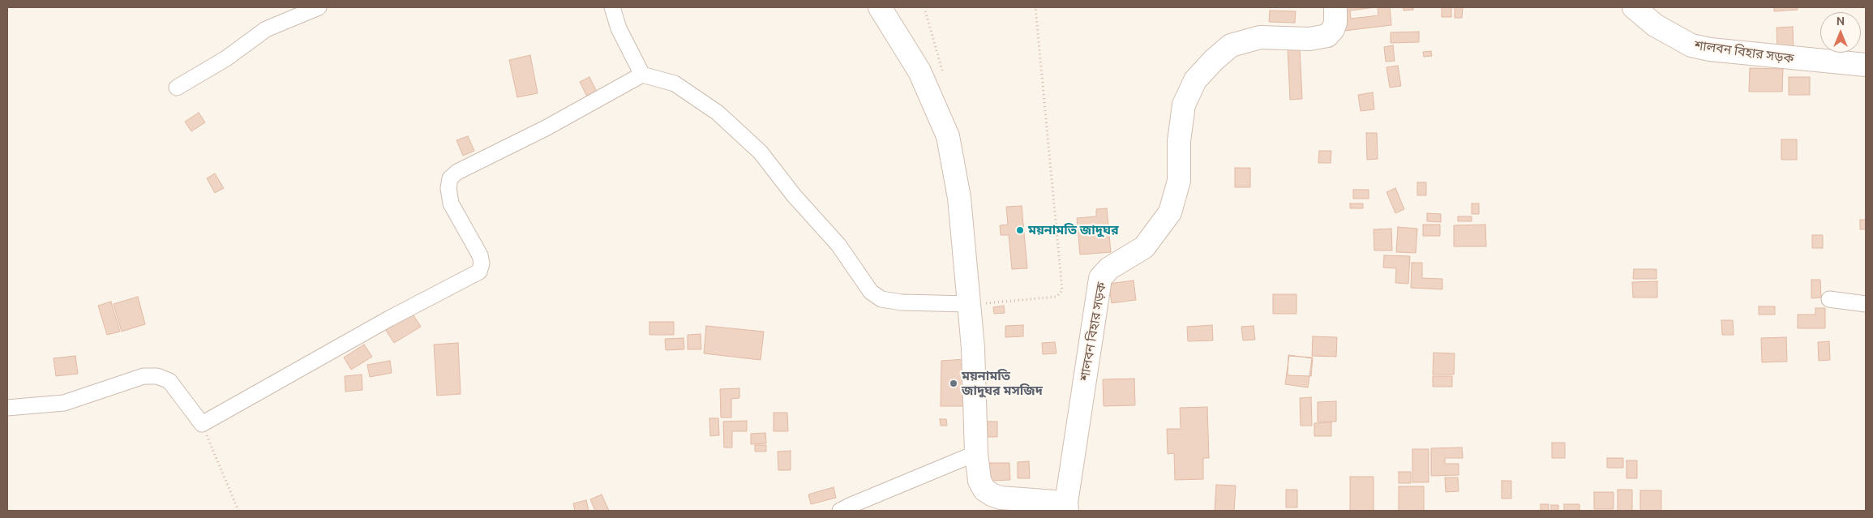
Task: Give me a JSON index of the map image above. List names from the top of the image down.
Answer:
{
  "streets": {
    "main road": ["শালবন বিহার সড়ক"]
  },
  "places": ["ময়নামতি জাদুঘর", "ময়নামতি জাদুঘর মসজিদ"],
  "north": "top"
}
